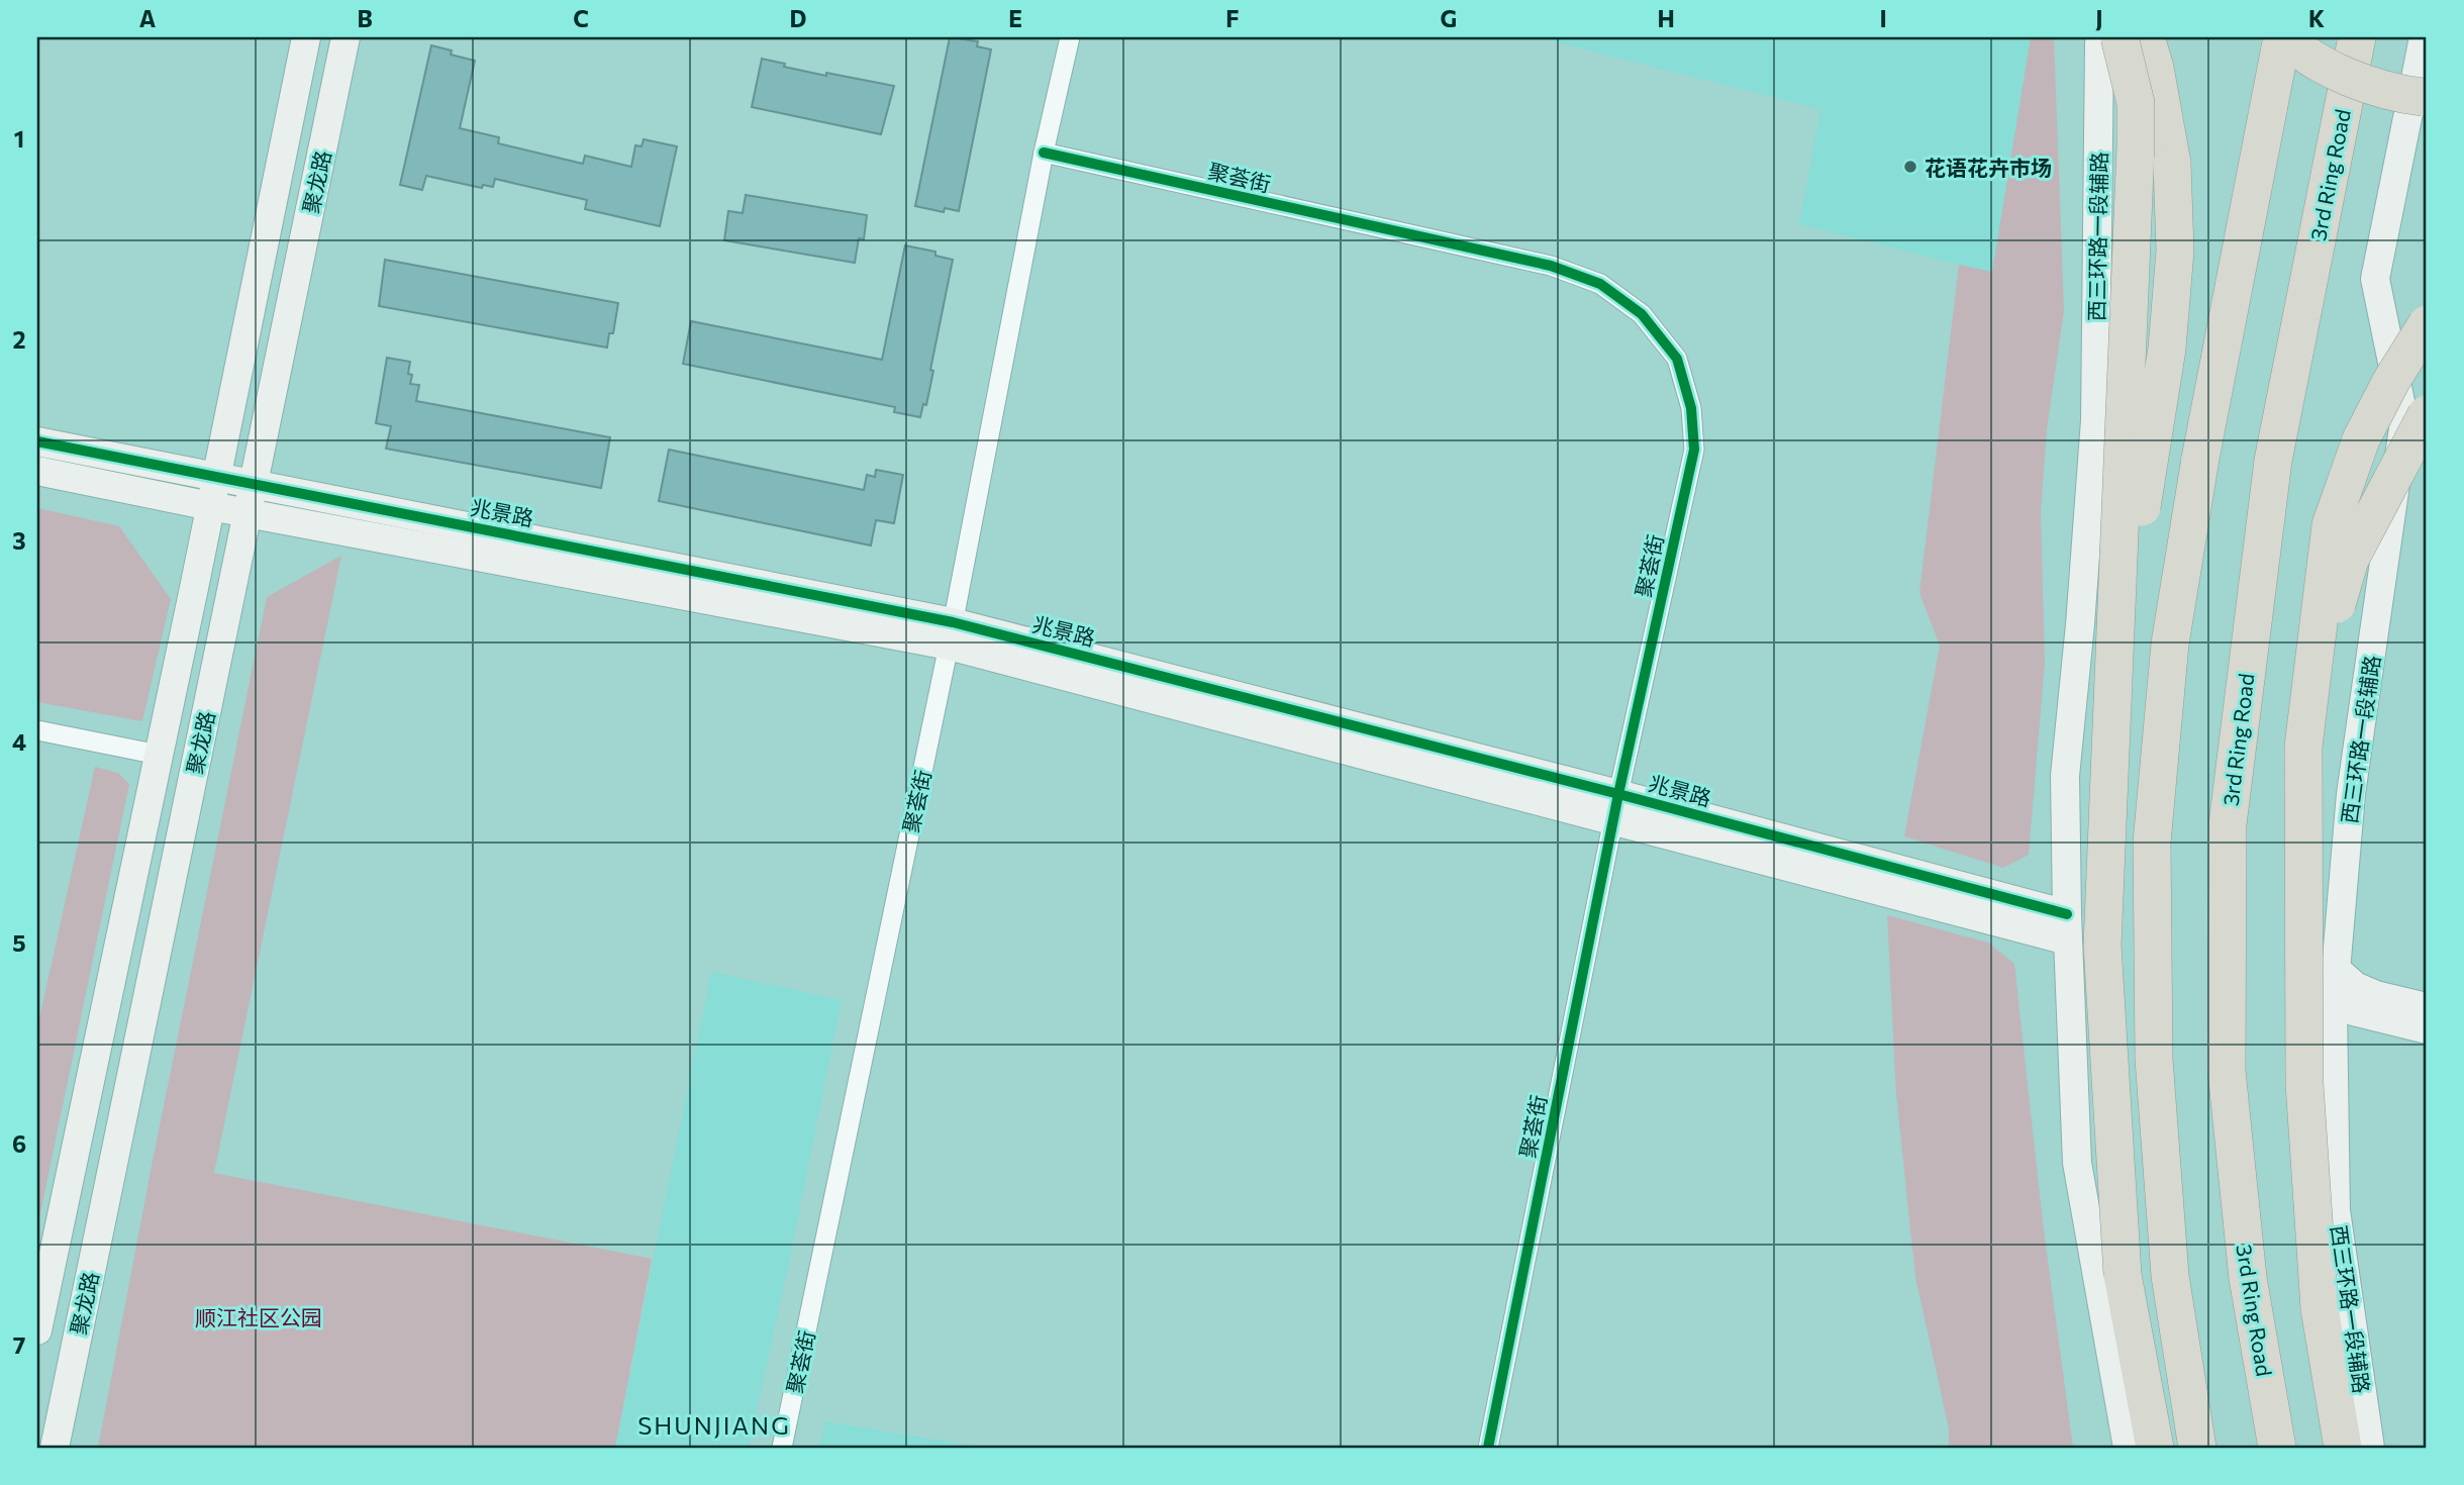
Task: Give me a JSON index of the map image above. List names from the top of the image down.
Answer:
{
  "streets": {
    "highway": ["3rd Ring Road"],
    "main road": ["聚龙路", "西三环路一段辅路", "兆景路"],
    "street": ["聚荟街"]
  },
  "crossings": [
    ["聚荟街", "兆景路"],
    ["聚龙路", "兆景路"],
    ["西三环路一段辅路", "兆景路"]
  ],
  "districts": ["SHUNJIANG"],
  "parks": ["顺江社区公园"],
  "places": ["花语花卉市场"],
  "grid": {
    "columns": [
      "A",
      "B",
      "C",
      "D",
      "E",
      "F",
      "G",
      "H",
      "I",
      "J",
      "K"
    ],
    "rows": [
      "1",
      "2",
      "3",
      "4",
      "5",
      "6",
      "7"
    ]
  }
}
